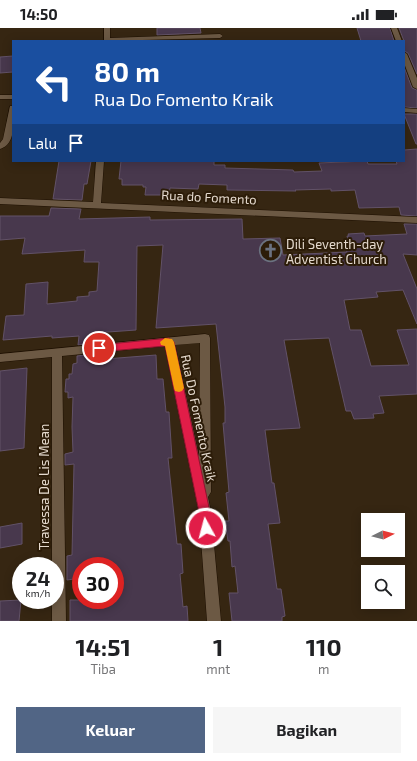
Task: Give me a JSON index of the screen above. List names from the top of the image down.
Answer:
{
  "streets": {
    "street": ["Rua do Fomento", "Rua Do Fomento Kraik", "Travessa De Lis Mean"]
  },
  "crossings": [
    ["Rua Do Fomento Kraik", "Travessa De Lis Mean"]
  ],
  "places": {
    "church": ["Dili Seventh-day Adventist Church"]
  },
  "north": "right",
  "page": {
    "status": "14:50",
    "turn": ["80 m", "Rua Do Fomento Kraik"],
    "then": "Lalu",
    "speed": "24 km/h",
    "limit": "30",
    "eta": [
      "14:51",
      "Tiba",
      "1",
      "mnt",
      "110",
      "m"
    ],
    "buttons": ["Keluar", "Bagikan"]
  }
}
